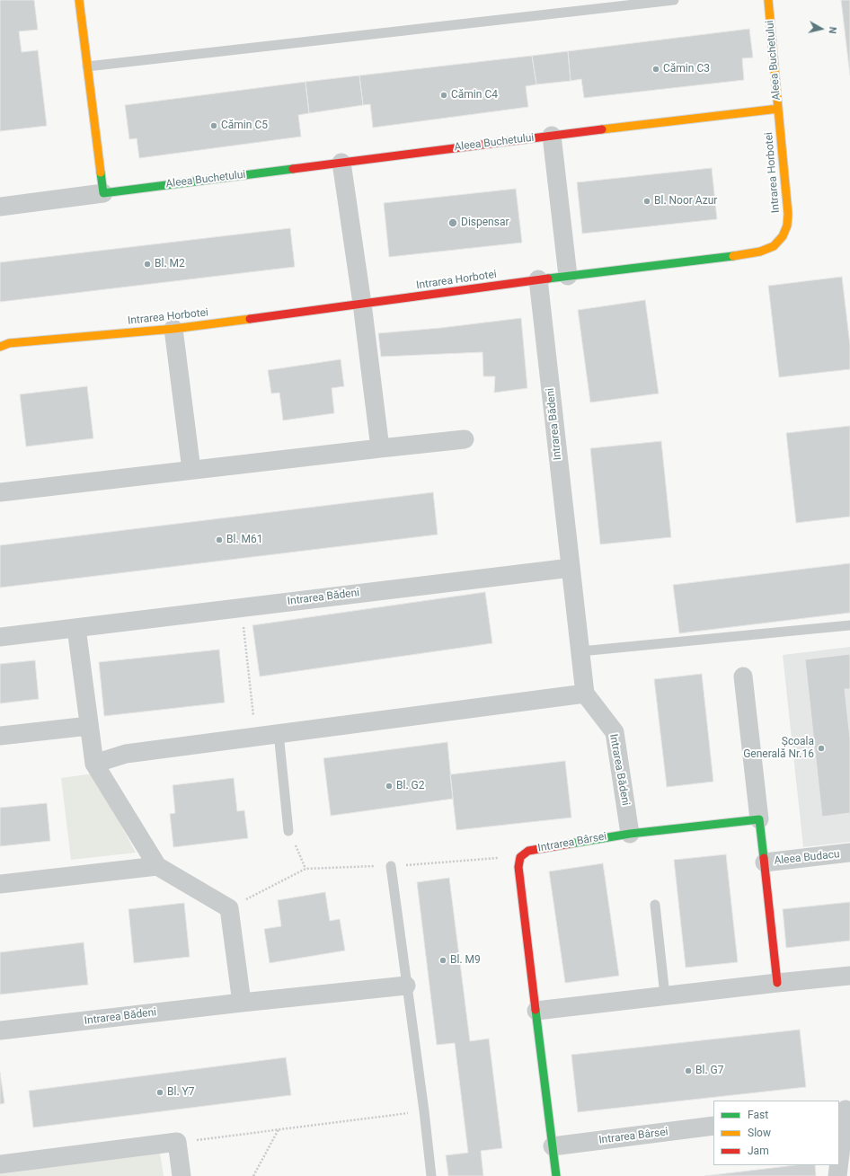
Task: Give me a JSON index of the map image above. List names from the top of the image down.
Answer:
{
  "streets": {
    "street": [
      "Aleea Buchetului",
      "Intrarea Horbotei",
      "Intrarea Bădeni",
      "Intrarea Bârsei",
      "Aleea Budacu"
    ]
  },
  "crossings": [
    ["Aleea Buchetului", "Intrarea Horbotei"],
    ["Intrarea Horbotei", "Intrarea Bădeni"],
    ["Intrarea Bădeni", "Intrarea Bârsei"]
  ],
  "places": [
    "Cămin C3",
    "Cămin C4",
    "Cămin C5",
    "Bl. Noor Azur",
    "Dispensar",
    "Bl. M2",
    "Bl. M61",
    "Școala Generală Nr.16",
    "Bl. G2",
    "Bl. M9",
    "Bl. G7",
    "Bl. Y7"
  ],
  "legend": ["Fast", "Slow", "Jam"],
  "north": "right"
}
